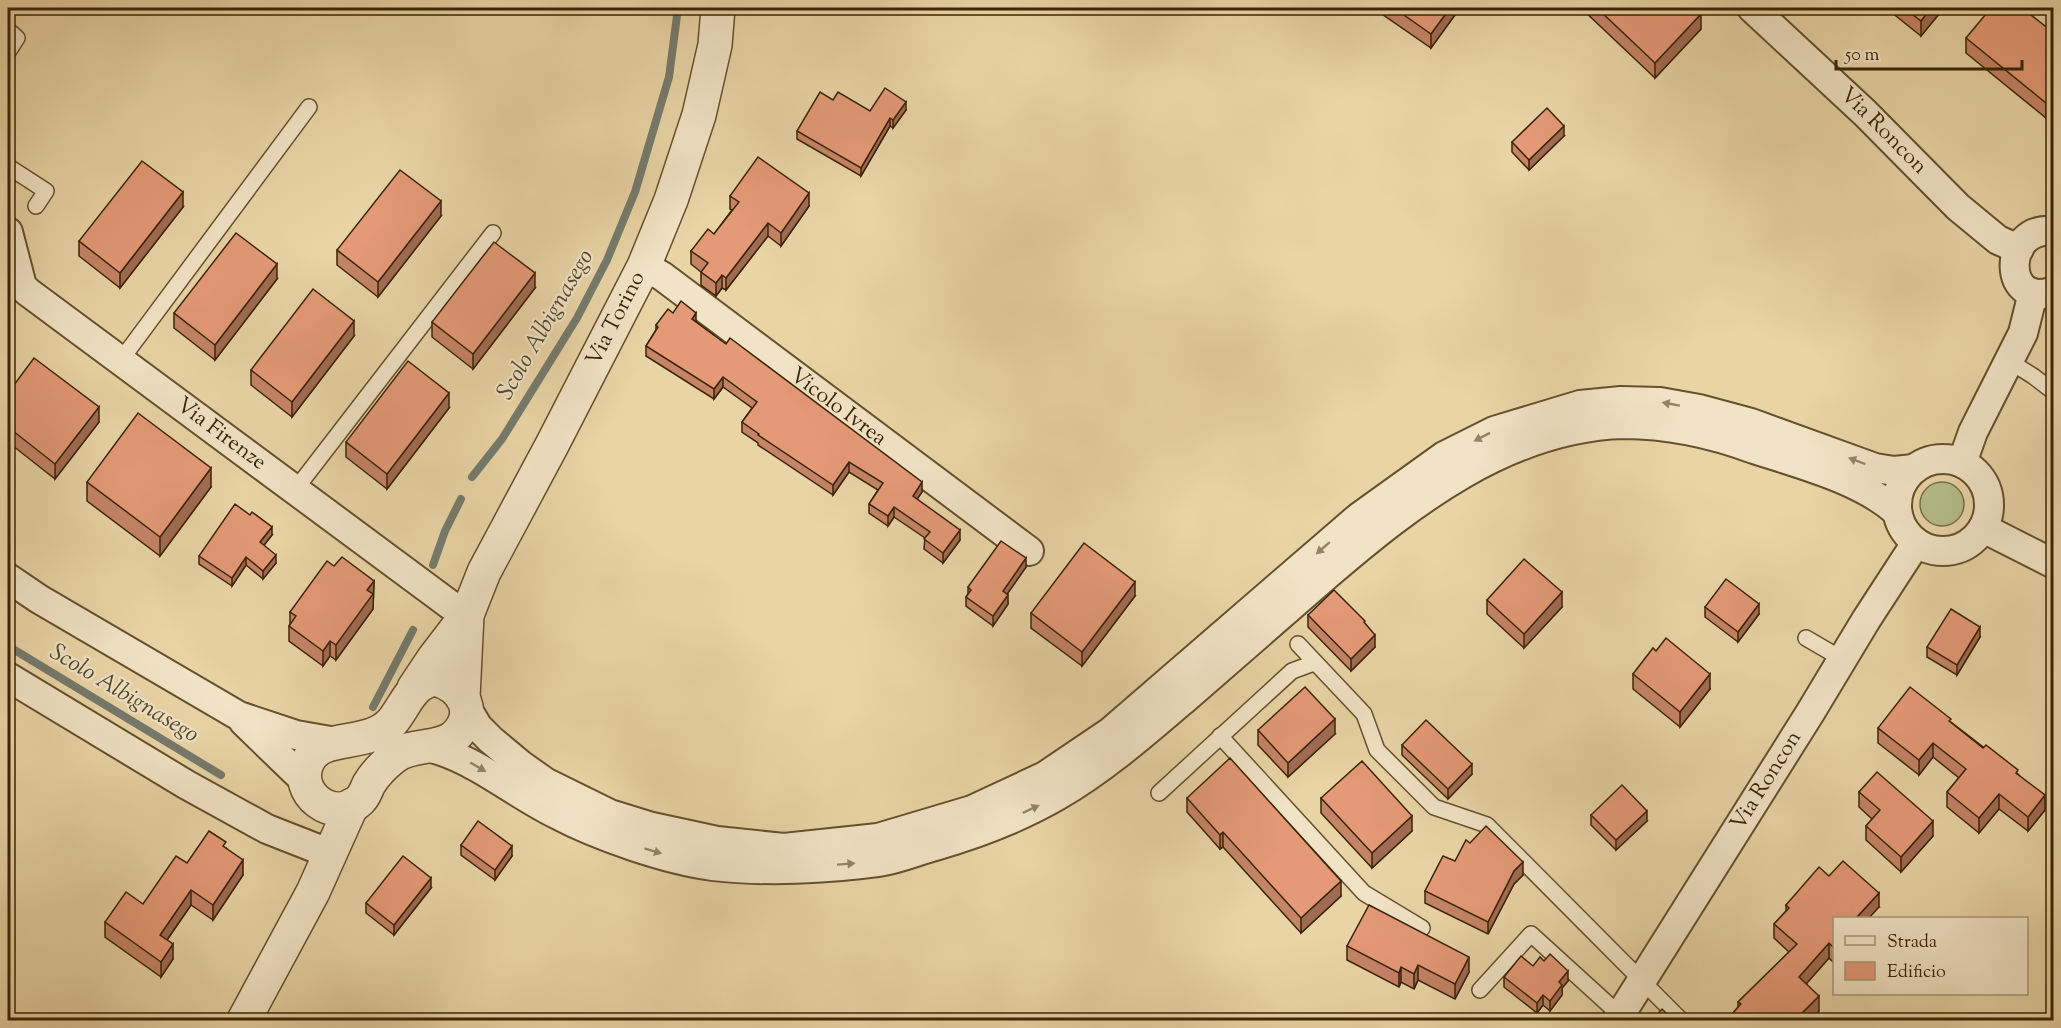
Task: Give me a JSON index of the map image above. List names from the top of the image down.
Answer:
{
  "streets": {
    "street": [
      "Via Roncon",
      "Via Torino",
      "Vicolo Ivrea",
      "Via Firenze"
    ]
  },
  "crossings": [
    ["Via Torino", "Vicolo Ivrea"],
    ["Via Torino", "Via Firenze"]
  ],
  "water": ["Scolo Albignasego"],
  "legend": ["Strada", "Edificio"],
  "scale_bar": "50 m"
}
